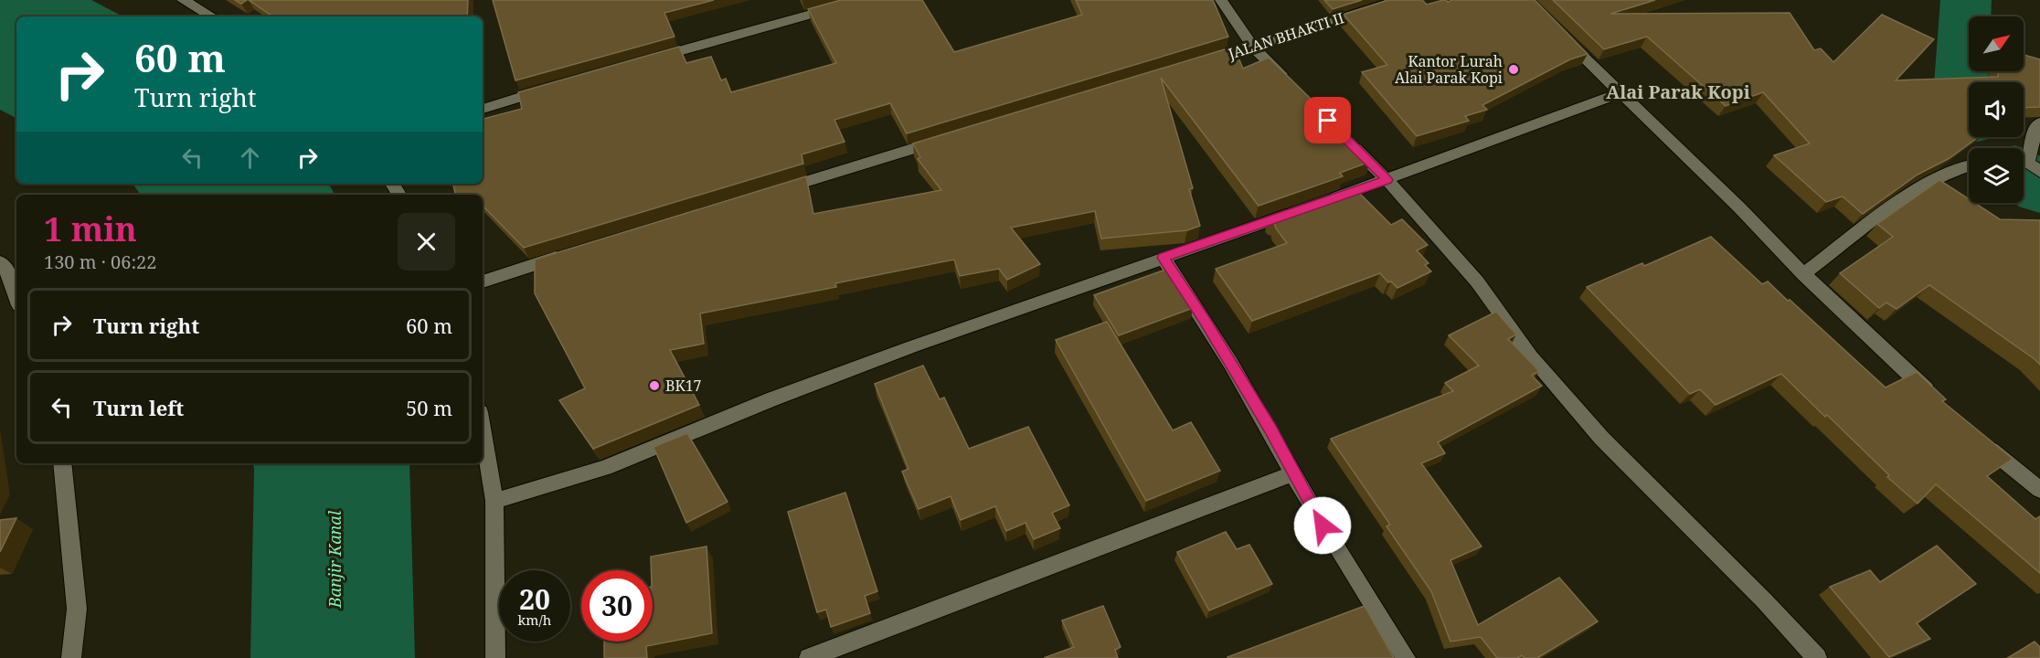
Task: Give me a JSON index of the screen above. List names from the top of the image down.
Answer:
{
  "streets": {
    "street": ["JALAN BHAKTI II"]
  },
  "districts": ["Alai Parak Kopi"],
  "water": ["Banjir Kanal"],
  "places": ["Kantor Lurah Alai Parak Kopi", "BK17"],
  "north": "top right",
  "page": {
    "turn": ["60 m", "Turn right"],
    "heading": ["1 min", "130 m · 06:22"],
    "list": [
      {
        "name": "Turn right",
        "value": "60 m"
      },
      {
        "name": "Turn left",
        "value": "50 m"
      }
    ],
    "speed": "20 km/h",
    "limit": "30"
  }
}
